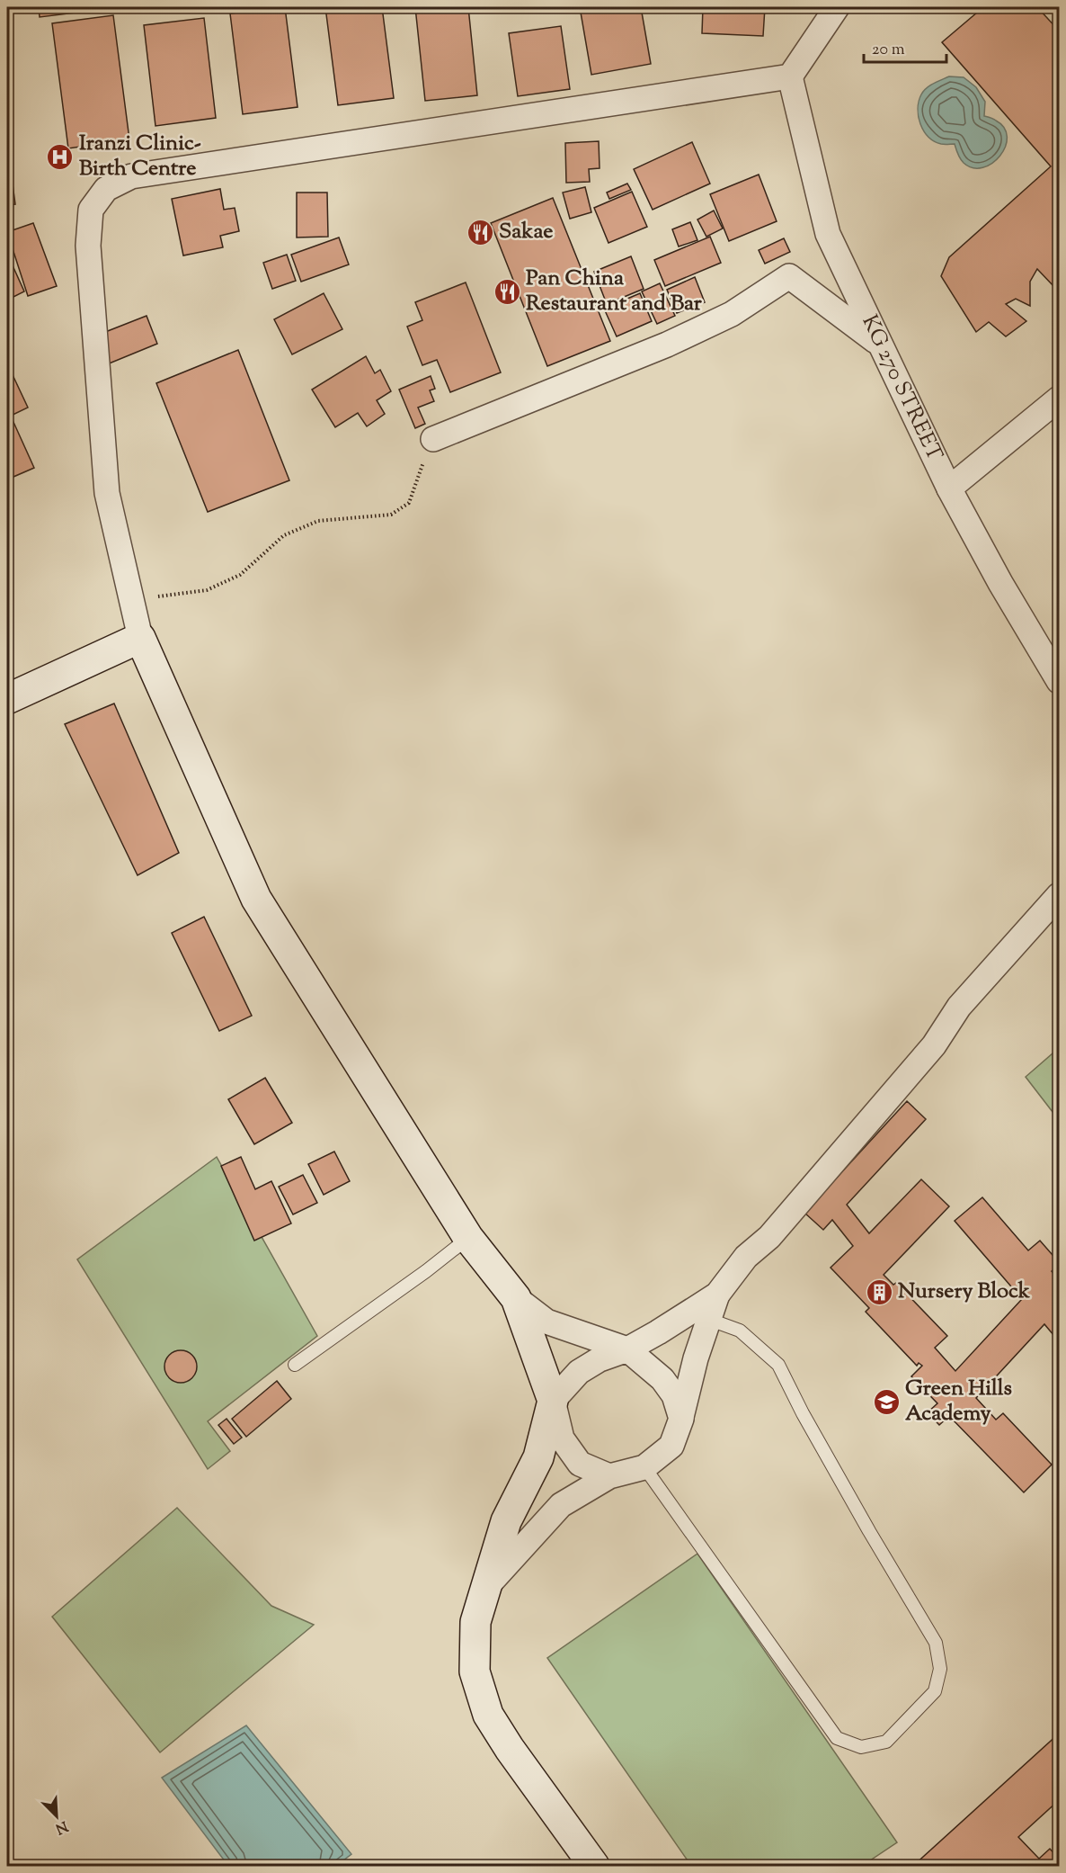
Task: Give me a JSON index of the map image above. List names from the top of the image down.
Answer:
{
  "streets": {
    "street": ["KG 270 STREET"]
  },
  "places": {
    "hospital": ["Iranzi Clinic- Birth Centre"],
    "restaurant": ["Sakae", "Pan China Restaurant and Bar"],
    "building": ["Nursery Block"],
    "school or university": ["Green Hills Academy"]
  },
  "scale_bar": "20 m",
  "north": "bottom right"
}
